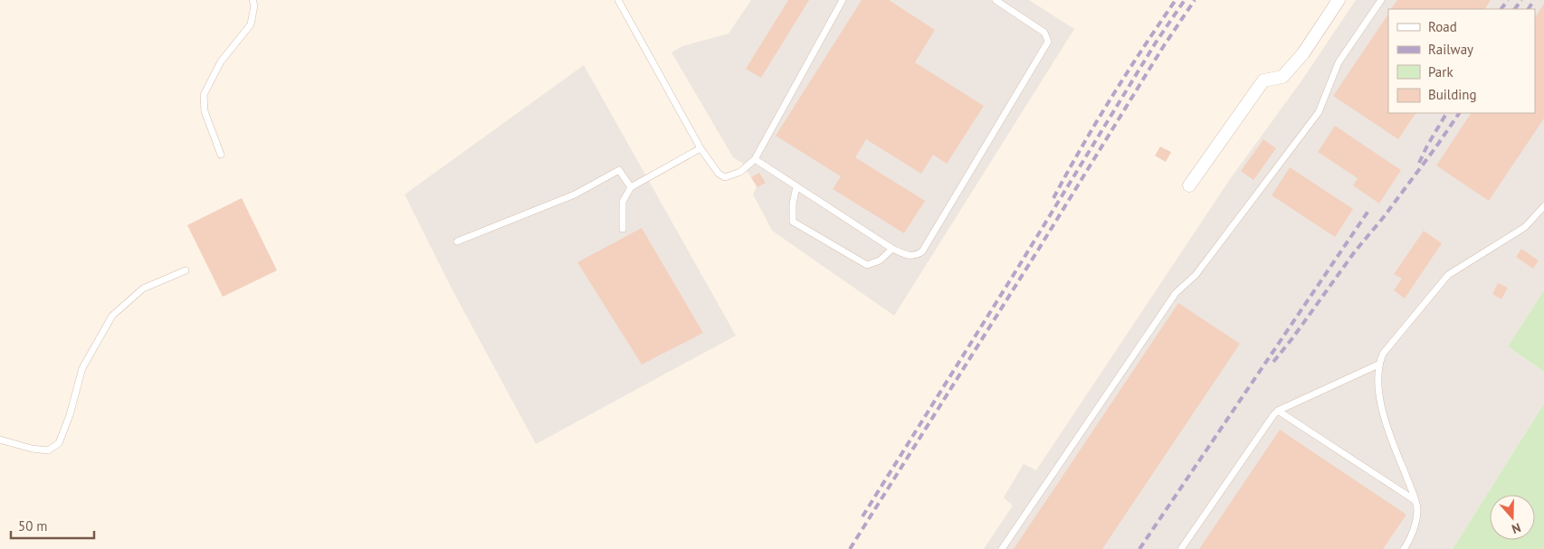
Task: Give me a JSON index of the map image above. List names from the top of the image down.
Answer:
{
  "legend": [
    "Road",
    "Railway",
    "Park",
    "Building"
  ],
  "scale_bar": "50 m",
  "north": "bottom"
}
